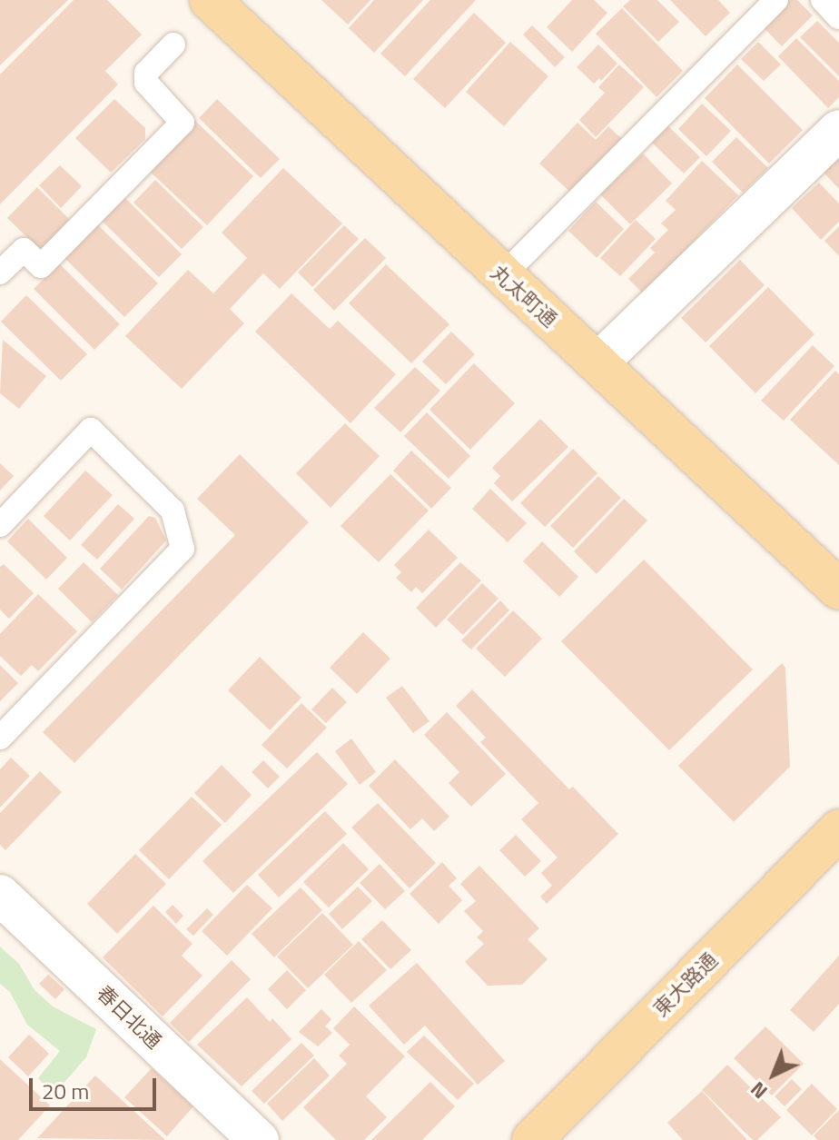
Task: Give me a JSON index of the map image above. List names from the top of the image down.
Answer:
{
  "streets": {
    "main road": ["丸太町通", "東大路通"],
    "street": ["春日北通"]
  },
  "scale_bar": "20 m",
  "north": "bottom left"
}
